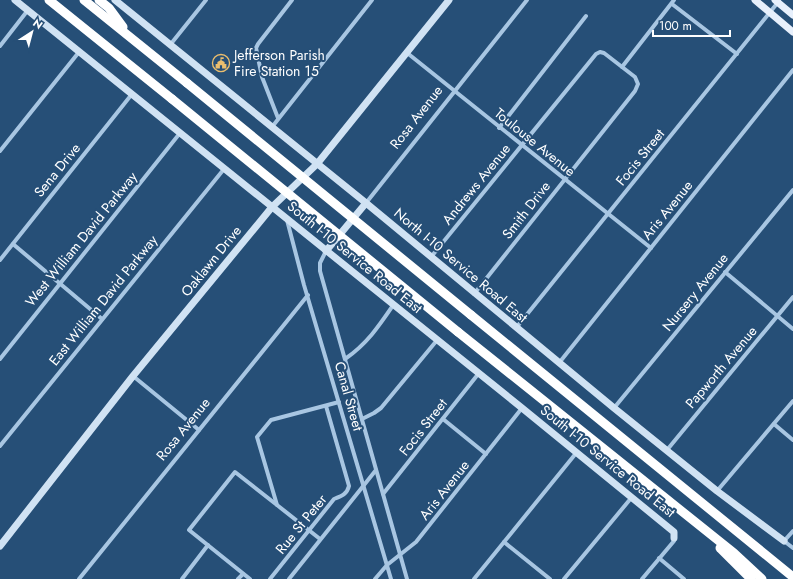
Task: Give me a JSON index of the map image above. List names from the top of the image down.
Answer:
{
  "streets": {
    "street": [
      "Rosa Avenue",
      "Toulouse Avenue",
      "Focis Street",
      "Sena Drive",
      "Andrews Avenue",
      "Smith Drive",
      "Aris Avenue",
      "West William David Parkway",
      "South I-10 Service Road East",
      "Oaklawn Drive",
      "North I-10 Service Road East",
      "Nursery Avenue",
      "East William David Parkway",
      "Papworth Avenue",
      "Canal Street",
      "Rue St Peter"
    ]
  },
  "crossings": [
    ["Rosa Avenue", "Toulouse Avenue"],
    ["Rosa Avenue", "South I-10 Service Road East"],
    ["Rosa Avenue", "North I-10 Service Road East"],
    ["Rosa Avenue", "Canal Street"],
    ["Toulouse Avenue", "Focis Street"],
    ["Toulouse Avenue", "Andrews Avenue"],
    ["Toulouse Avenue", "Smith Drive"],
    ["Toulouse Avenue", "Aris Avenue"],
    ["Toulouse Avenue", "Oaklawn Drive"],
    ["Focis Street", "South I-10 Service Road East"],
    ["Focis Street", "North I-10 Service Road East"],
    ["Focis Street", "Canal Street"],
    ["Sena Drive", "South I-10 Service Road East"],
    ["Andrews Avenue", "Smith Drive"],
    ["Andrews Avenue", "North I-10 Service Road East"],
    ["Smith Drive", "North I-10 Service Road East"],
    ["Aris Avenue", "South I-10 Service Road East"],
    ["Aris Avenue", "North I-10 Service Road East"],
    ["Aris Avenue", "Canal Street"],
    ["West William David Parkway", "South I-10 Service Road East"],
    ["South I-10 Service Road East", "Oaklawn Drive"],
    ["South I-10 Service Road East", "East William David Parkway"],
    ["South I-10 Service Road East", "Canal Street"],
    ["Oaklawn Drive", "North I-10 Service Road East"],
    ["North I-10 Service Road East", "Nursery Avenue"],
    ["North I-10 Service Road East", "Papworth Avenue"]
  ],
  "places": {
    "public building": ["Jefferson Parish Fire Station 15"]
  },
  "scale_bar": "100 m",
  "north": "top right"
}
